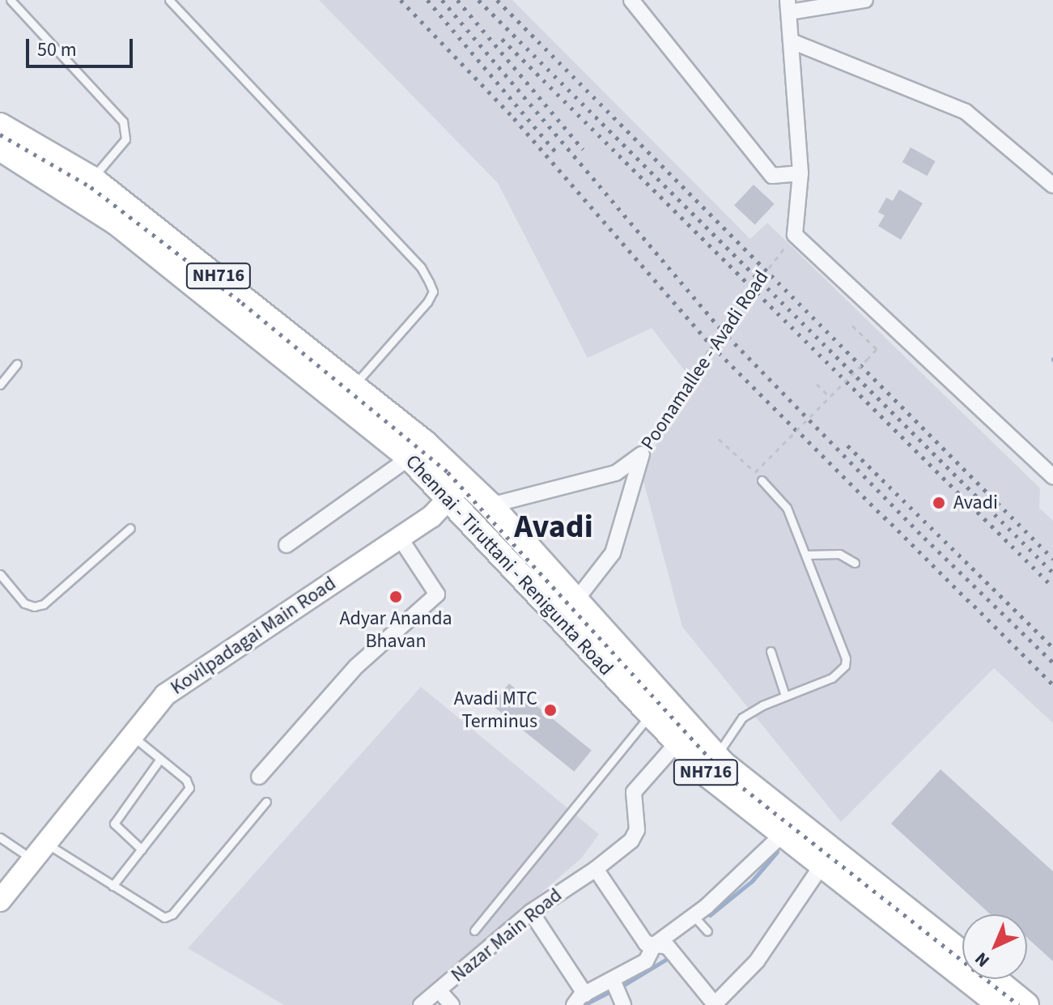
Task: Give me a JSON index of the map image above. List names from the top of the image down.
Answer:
{
  "streets": {
    "highway": ["NH716", "Chennai - Tiruttani - Renigunta Road"],
    "main road": ["Kovilpadagai Main Road"],
    "street": ["Poonamallee - Avadi Road", "Nazar Main Road"]
  },
  "crossings": [
    ["Poonamallee - Avadi Road", "Chennai - Tiruttani - Renigunta Road"],
    ["Chennai - Tiruttani - Renigunta Road", "Kovilpadagai Main Road"],
    ["Chennai - Tiruttani - Renigunta Road", "Nazar Main Road"]
  ],
  "districts": ["Avadi"],
  "places": ["Avadi", "Adyar Ananda Bhavan", "Avadi MTC Terminus"],
  "scale_bar": "50 m",
  "north": "bottom left"
}
